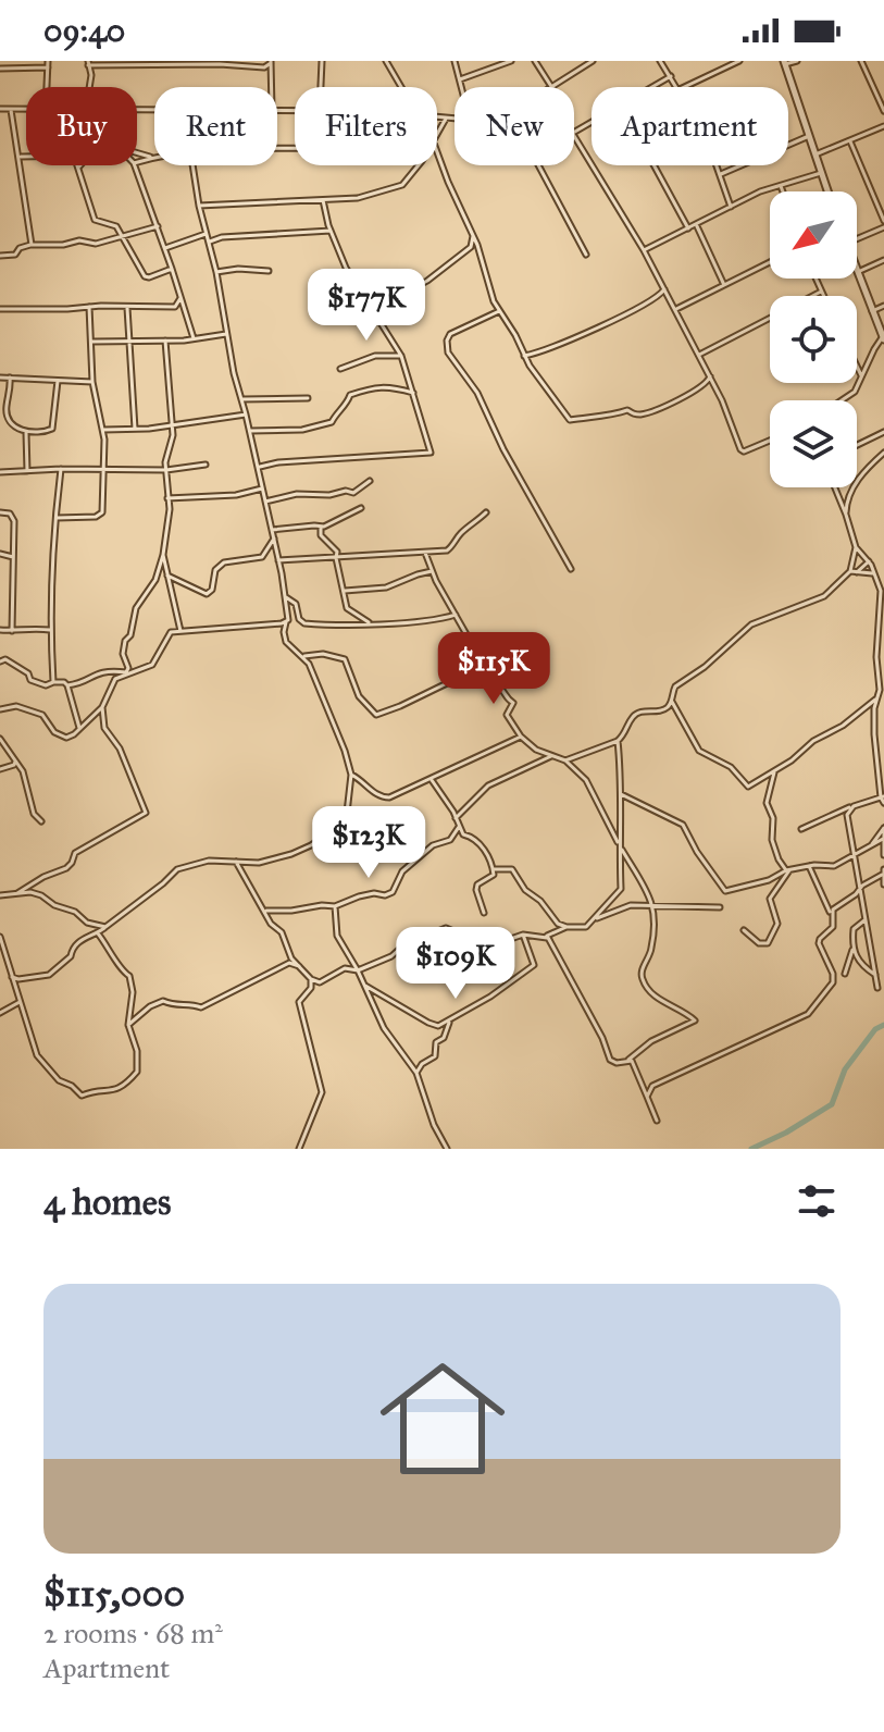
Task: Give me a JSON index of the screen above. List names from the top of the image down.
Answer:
{
  "north": "bottom left",
  "page": {
    "status": "09:40",
    "chip": [
      "Buy",
      "Rent",
      "Filters",
      "New",
      "Apartment"
    ],
    "price": [
      "$177K",
      "$115K",
      "$123K",
      "$109K"
    ],
    "heading": "4 homes",
    "list": [
      {
        "name": "$115,000",
        "note": "2 rooms · 68 m² · Apartment"
      }
    ]
  }
}
